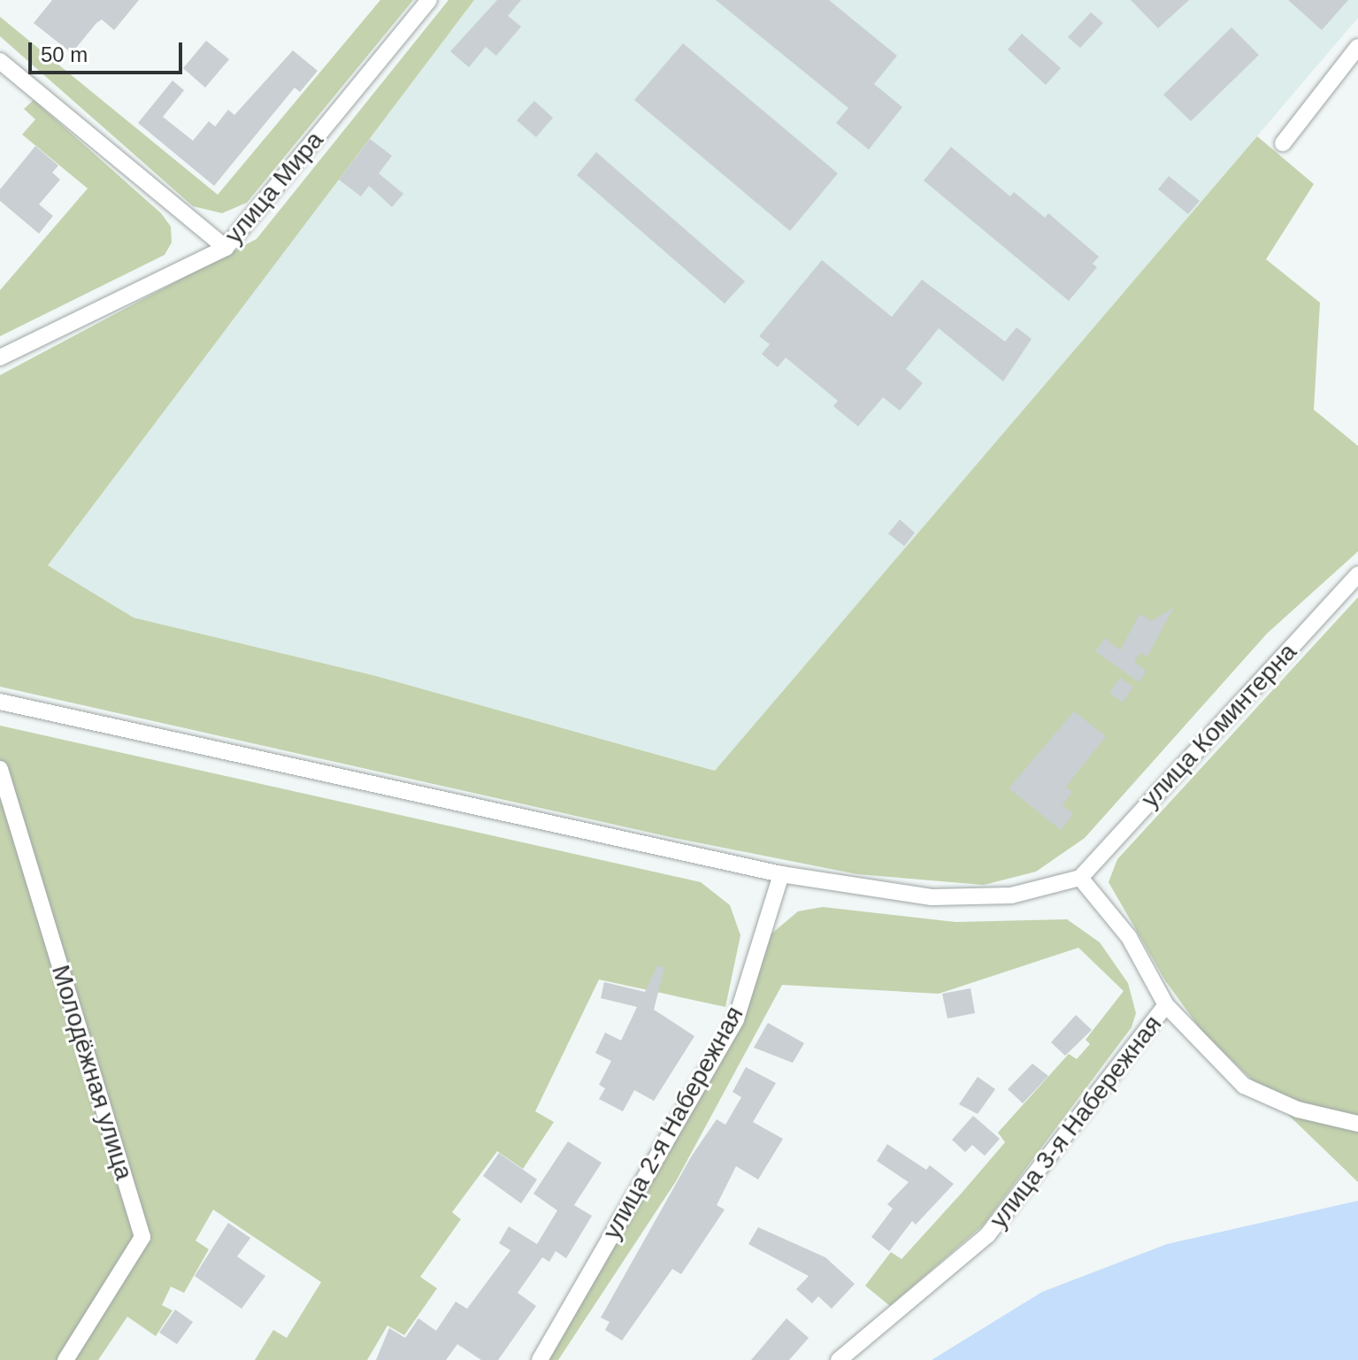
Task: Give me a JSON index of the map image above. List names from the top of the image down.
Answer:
{
  "streets": {
    "street": [
      "улица Мира",
      "улица Коминтерна",
      "Молодёжная улица",
      "улица 3-я Набережная",
      "улица 2-я Набережная"
    ]
  },
  "scale_bar": "50 m"
}
